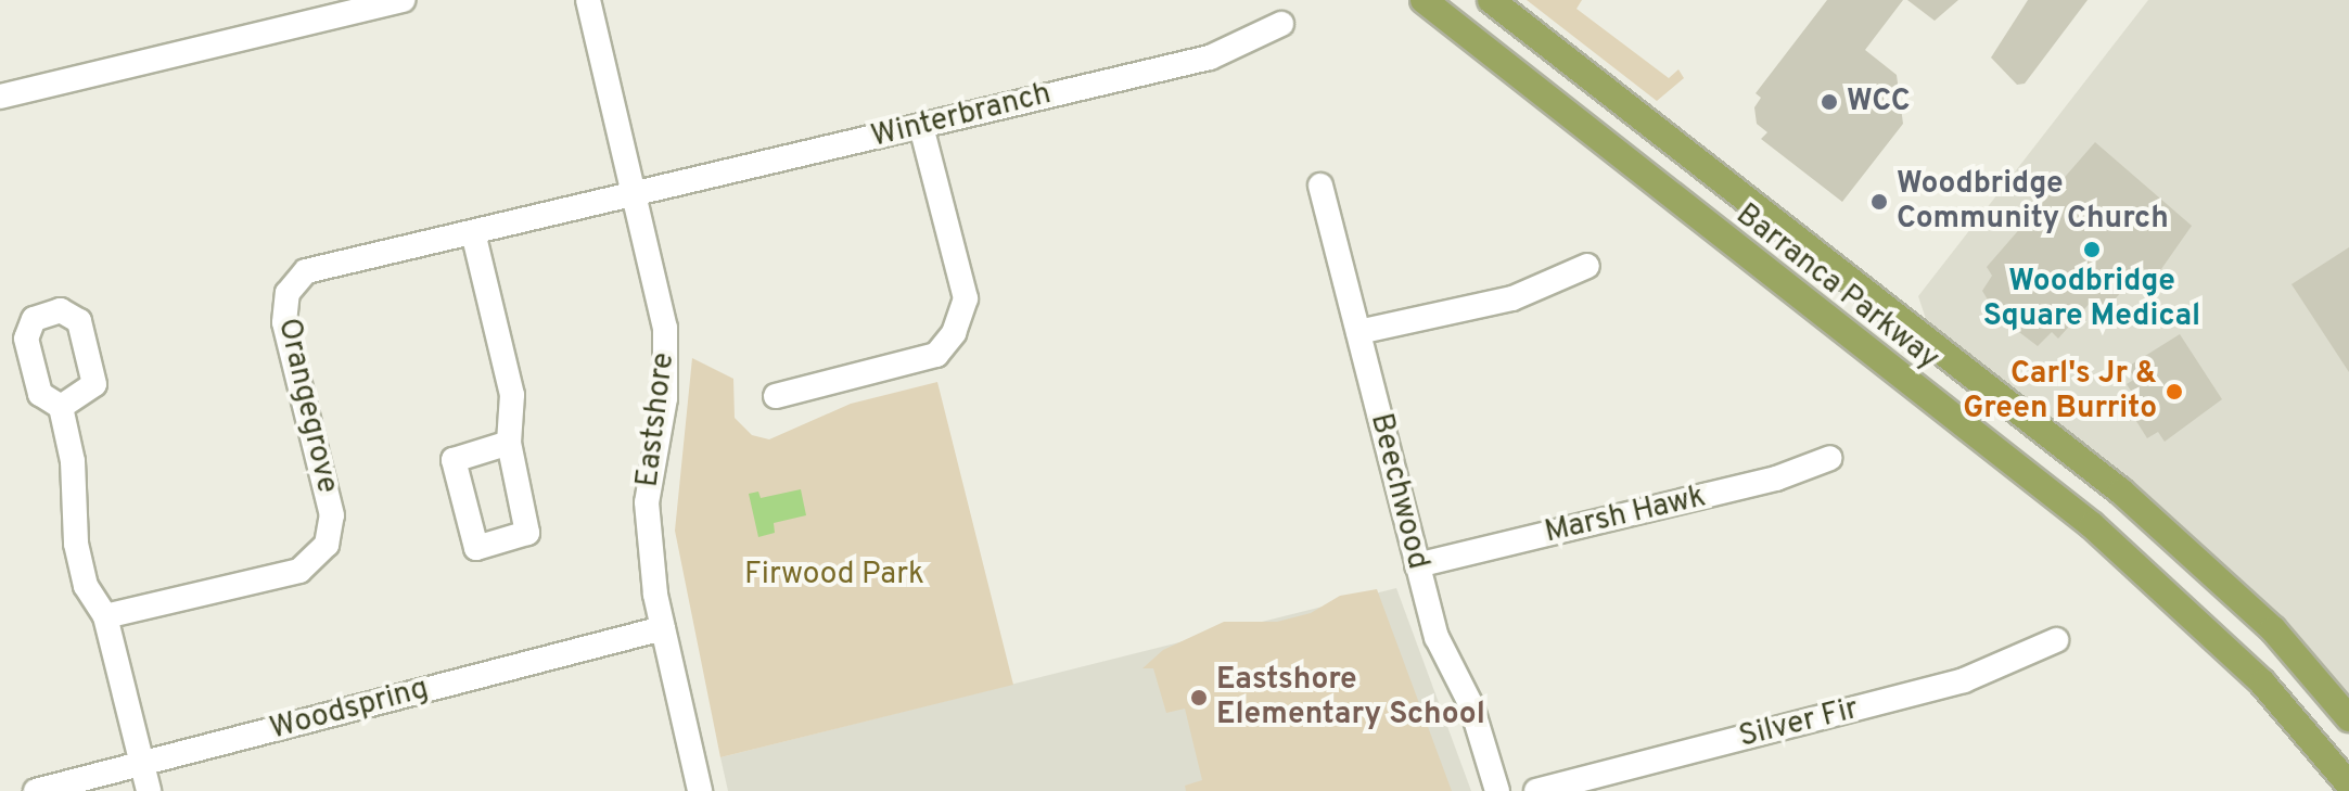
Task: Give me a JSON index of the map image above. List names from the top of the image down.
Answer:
{
  "streets": {
    "main road": ["Barranca Parkway"],
    "street": [
      "Winterbranch",
      "Orangegrove",
      "Eastshore",
      "Beechwood",
      "Marsh Hawk",
      "Woodspring",
      "Silver Fir"
    ]
  },
  "crossings": [
    ["Winterbranch", "Orangegrove"],
    ["Winterbranch", "Eastshore"],
    ["Orangegrove", "Eastshore"],
    ["Eastshore", "Woodspring"],
    ["Beechwood", "Marsh Hawk"]
  ],
  "parks": ["Firwood Park"],
  "places": [
    "WCC",
    "Woodbridge Community Church",
    "Woodbridge Square Medical",
    "Carl's Jr & Green Burrito",
    "Eastshore Elementary School"
  ]
}
